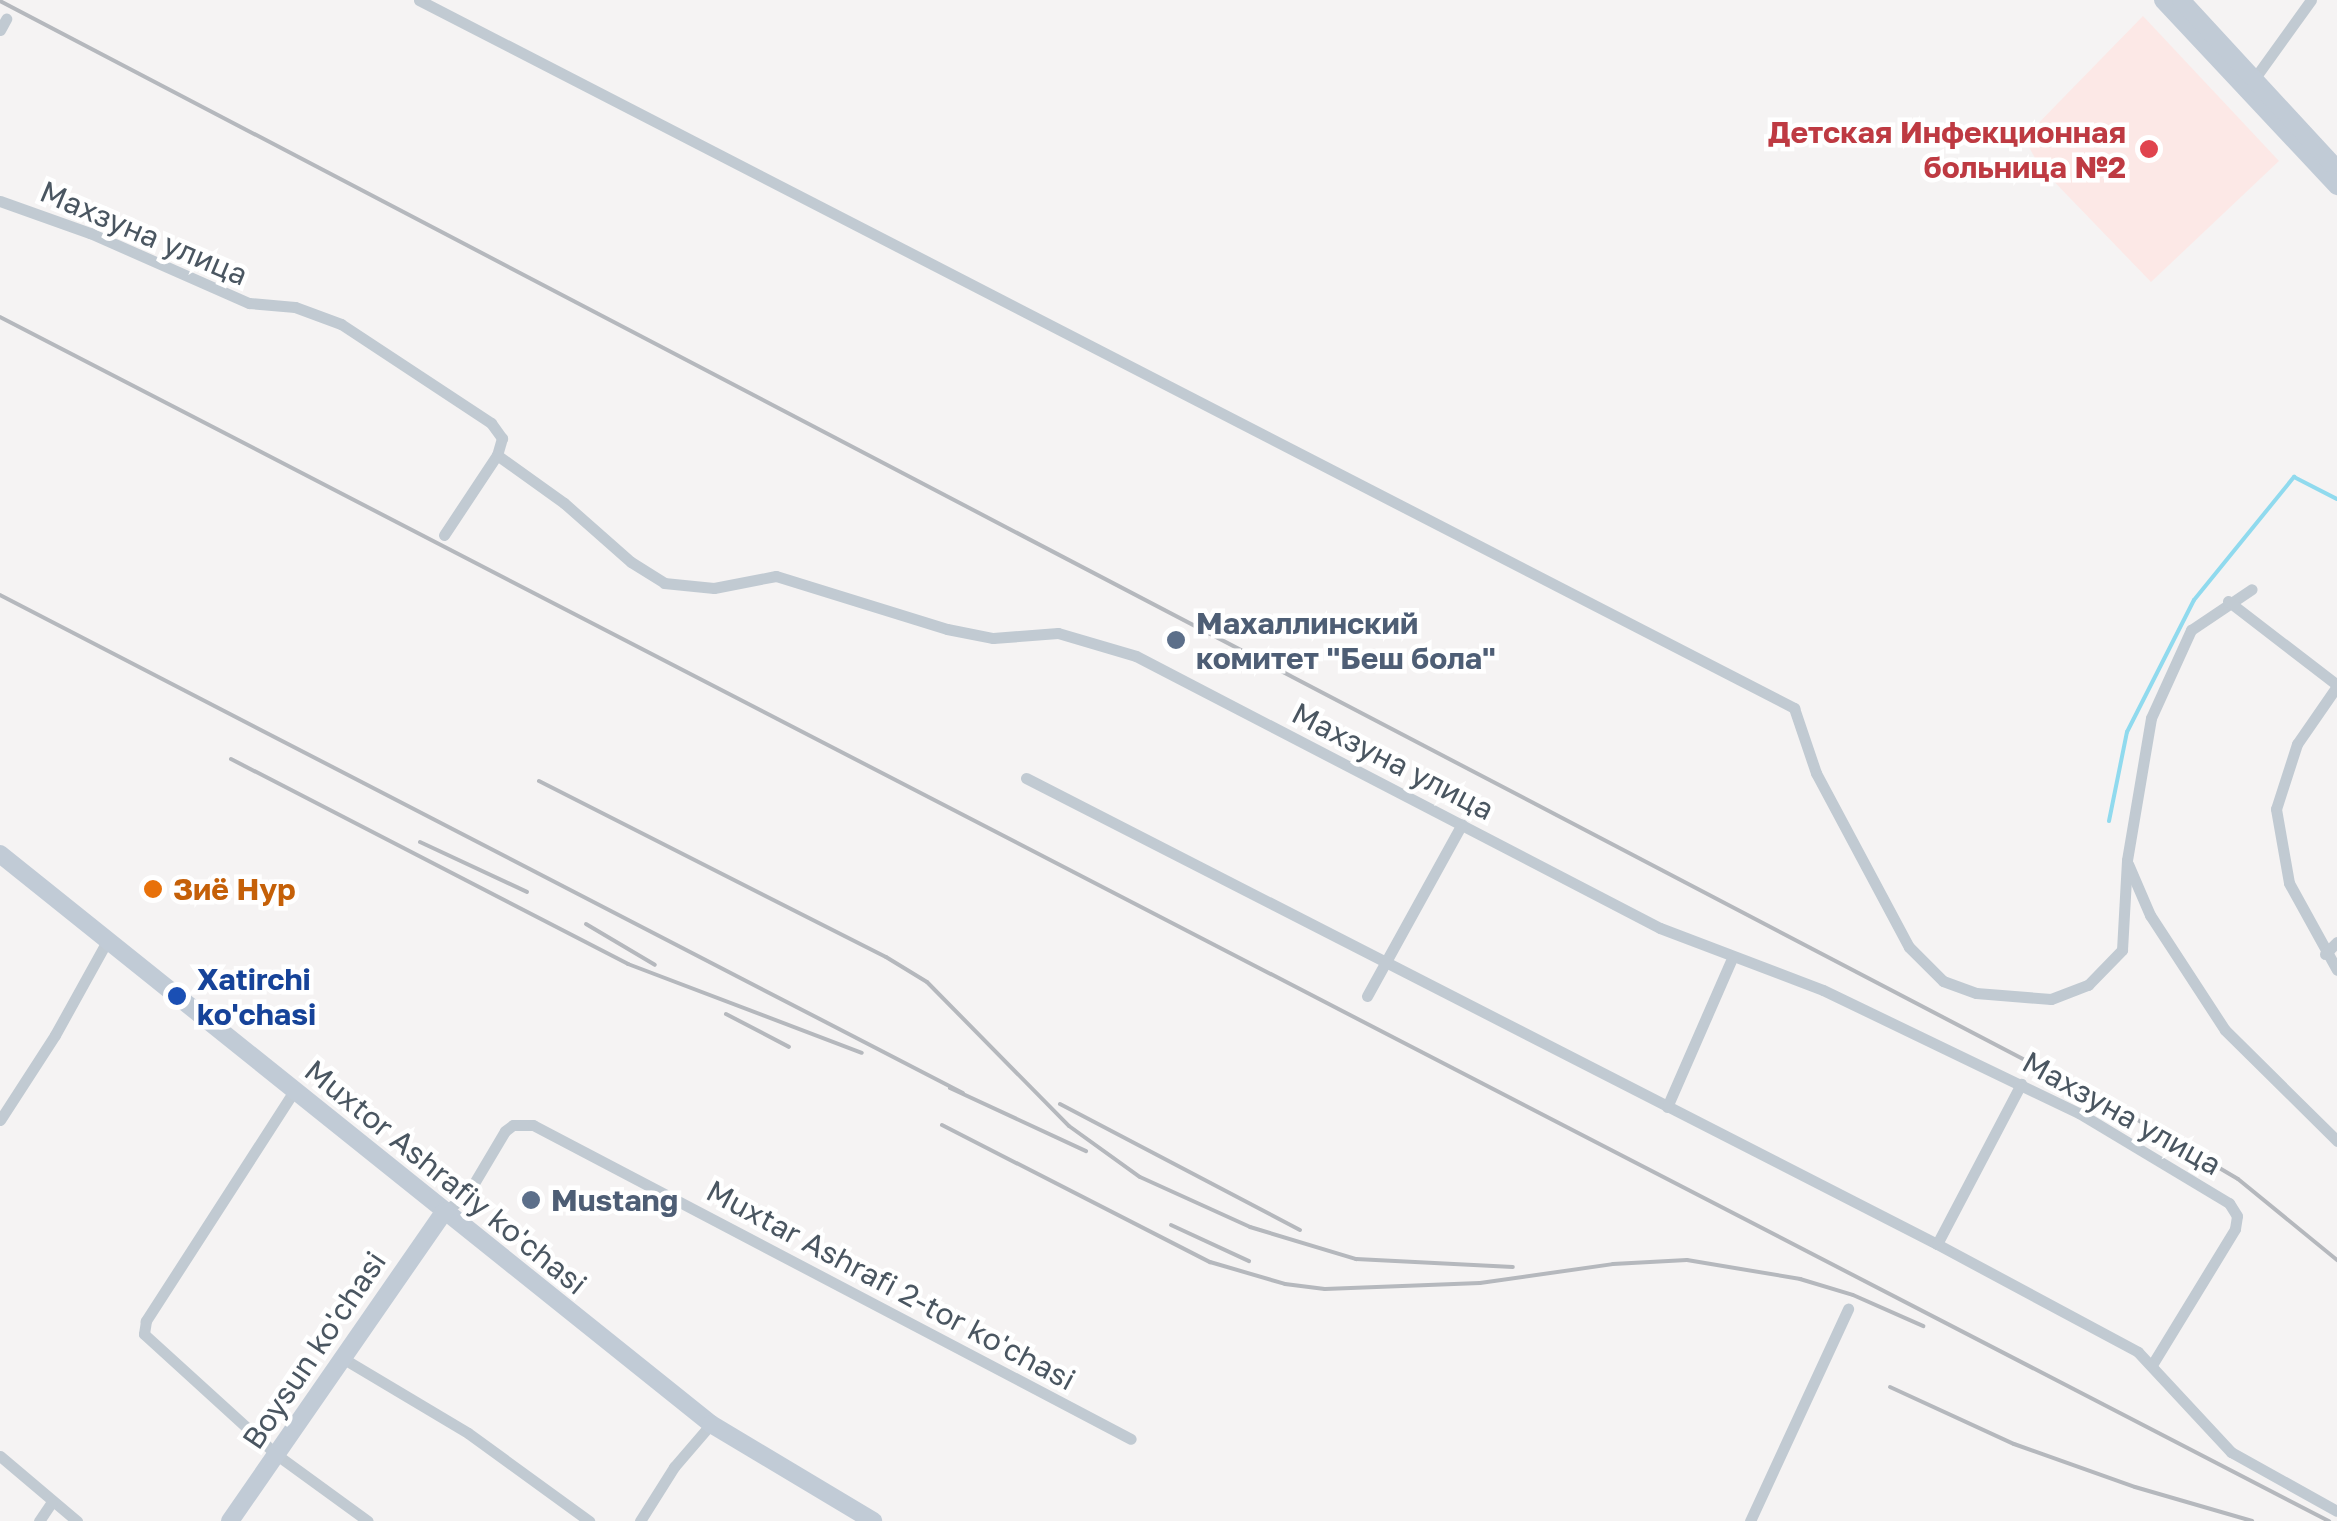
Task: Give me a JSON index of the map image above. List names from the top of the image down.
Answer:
{
  "streets": {
    "main road": ["Muxtor Ashrafiy ko'chasi", "Boysun ko'chasi"],
    "street": ["Махзуна улица", "Muxtar Ashrafi 2-tor ko'chasi"]
  },
  "crossings": [
    ["Muxtor Ashrafiy ko'chasi", "Muxtar Ashrafi 2-tor ko'chasi"],
    ["Muxtor Ashrafiy ko'chasi", "Boysun ko'chasi"],
    ["Muxtar Ashrafi 2-tor ko'chasi", "Boysun ko'chasi"]
  ],
  "places": [
    "Детская Инфекционная больница №2",
    "Махаллинский комитет \"Беш бола\"",
    "Зиё Нур",
    "Xatirchi ko'chasi",
    "Mustang"
  ]
}
